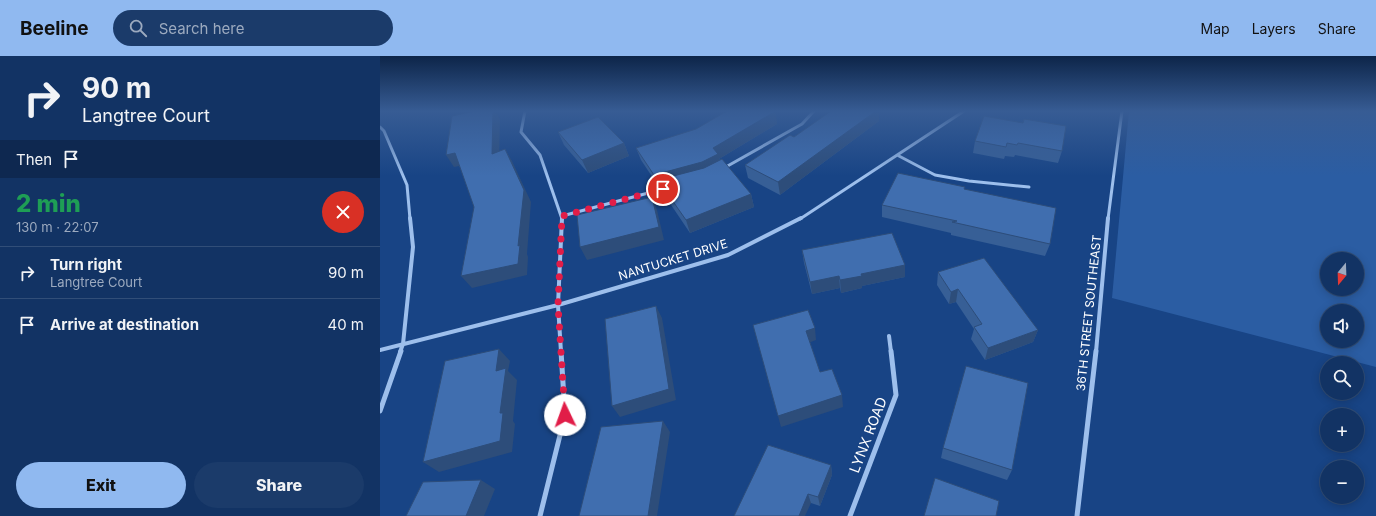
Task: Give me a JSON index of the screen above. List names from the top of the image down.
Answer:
{
  "streets": {
    "street": ["NANTUCKET DRIVE", "36TH STREET SOUTHEAST", "LYNX ROAD"]
  },
  "north": "bottom",
  "page": {
    "header": "Beeline",
    "search": "Search here",
    "nav": ["Map", "Layers", "Share"],
    "turn": ["90 m", "Langtree Court"],
    "then": "Then",
    "heading": ["2 min", "130 m · 22:07"],
    "list": [
      {
        "name": "Turn right",
        "note": "Langtree Court",
        "value": "90 m"
      },
      {
        "name": "Arrive at destination",
        "value": "40 m"
      }
    ],
    "map_buttons": ["+", "−"],
    "buttons": ["Exit", "Share"]
  }
}
